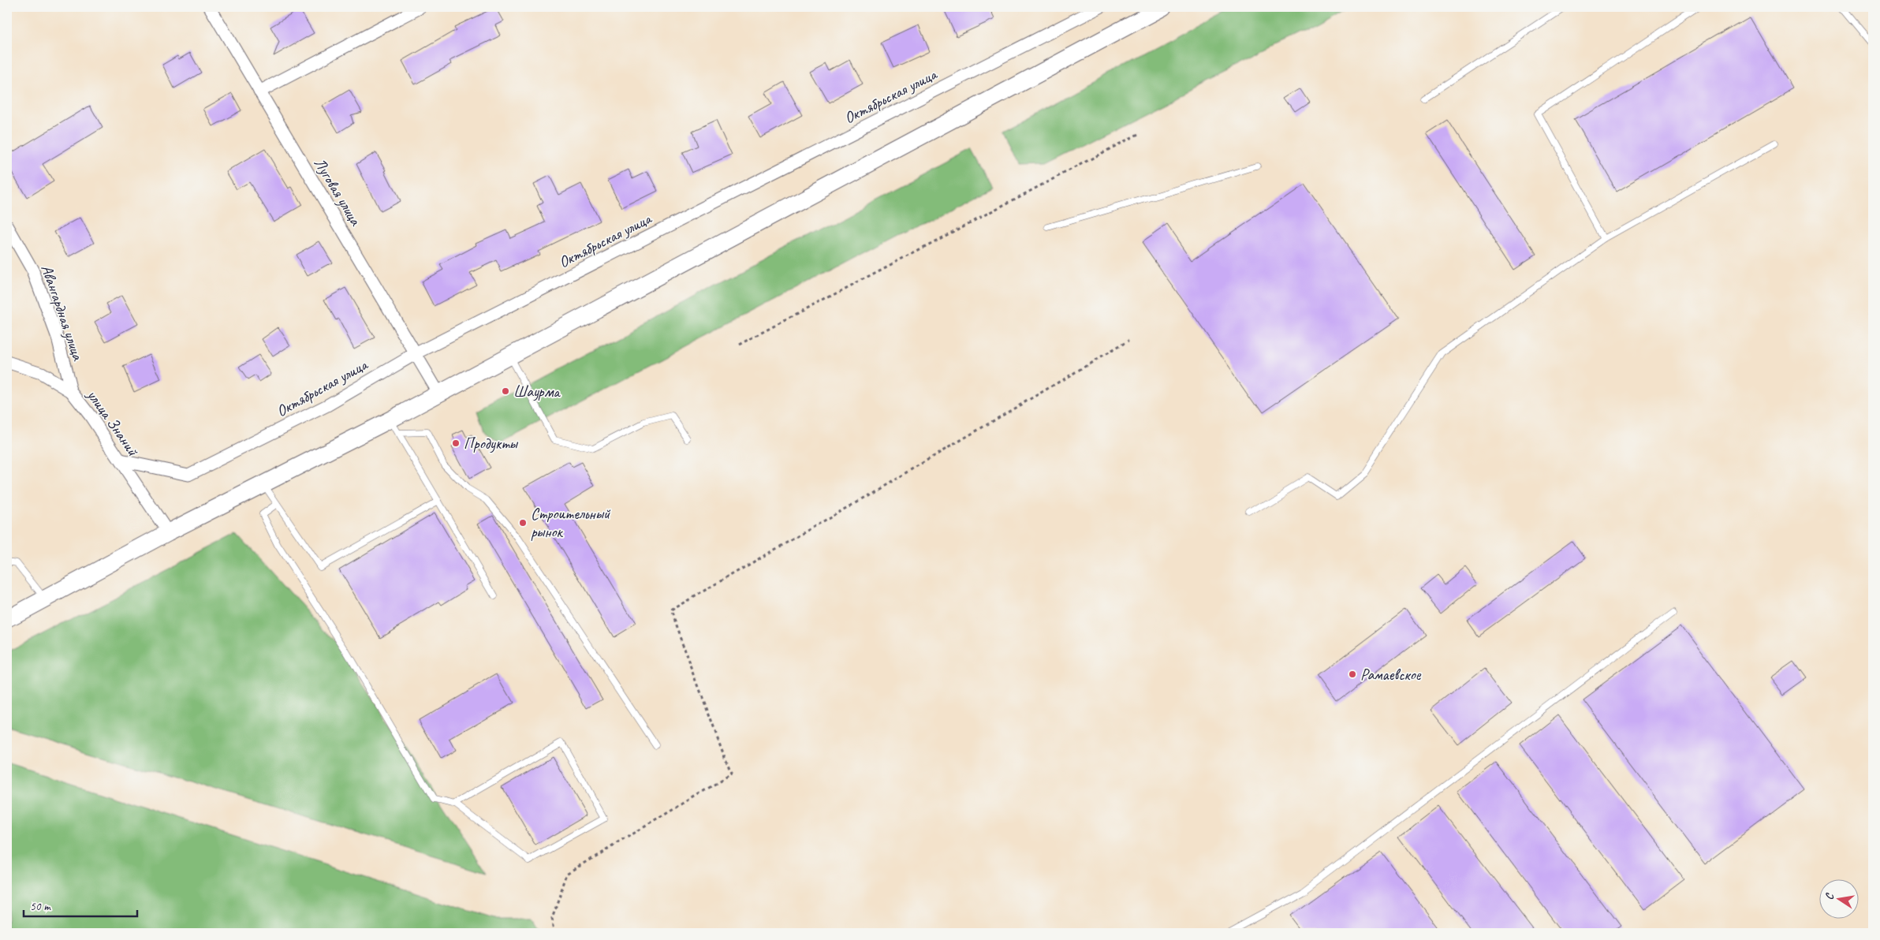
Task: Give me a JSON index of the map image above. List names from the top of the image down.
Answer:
{
  "streets": {
    "street": [
      "Октябрьская улица",
      "Луговая улица",
      "Авангардная улица",
      "улица Знаний"
    ]
  },
  "crossings": [
    ["Октябрьская улица", "Луговая улица"],
    ["Октябрьская улица", "улица Знаний"],
    ["Авангардная улица", "улица Знаний"]
  ],
  "places": [
    "Шаурма",
    "Продукты",
    "Строительный рынок",
    "Рамаевское"
  ],
  "scale_bar": "50 m",
  "north": "left"
}
